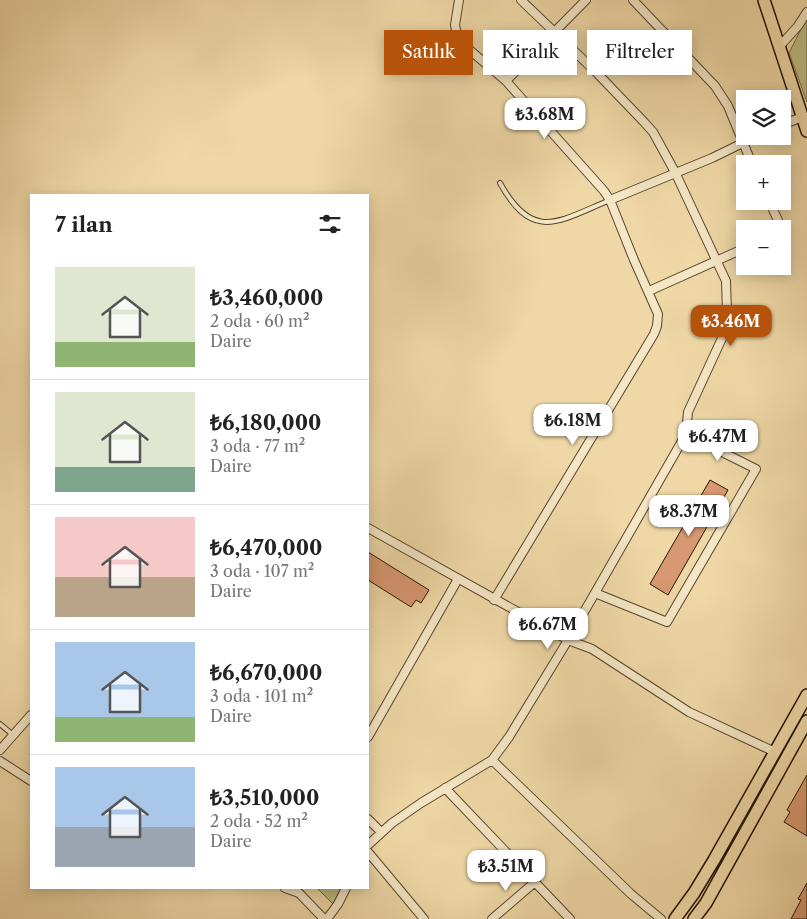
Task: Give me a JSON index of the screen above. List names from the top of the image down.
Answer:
{
  "page": {
    "chip": ["Satılık", "Kiralık", "Filtreler"],
    "map_buttons": ["+", "−"],
    "price": [
      "₺3.68M",
      "₺3.46M",
      "₺6.18M",
      "₺6.47M",
      "₺8.37M",
      "₺6.67M",
      "₺3.51M"
    ],
    "heading": "7 ilan",
    "list": [
      {
        "name": "₺3,460,000",
        "note": "2 oda · 60 m² · Daire"
      },
      {
        "name": "₺6,180,000",
        "note": "3 oda · 77 m² · Daire"
      },
      {
        "name": "₺6,470,000",
        "note": "3 oda · 107 m² · Daire"
      },
      {
        "name": "₺6,670,000",
        "note": "3 oda · 101 m² · Daire"
      },
      {
        "name": "₺3,510,000",
        "note": "2 oda · 52 m² · Daire"
      }
    ]
  }
}
